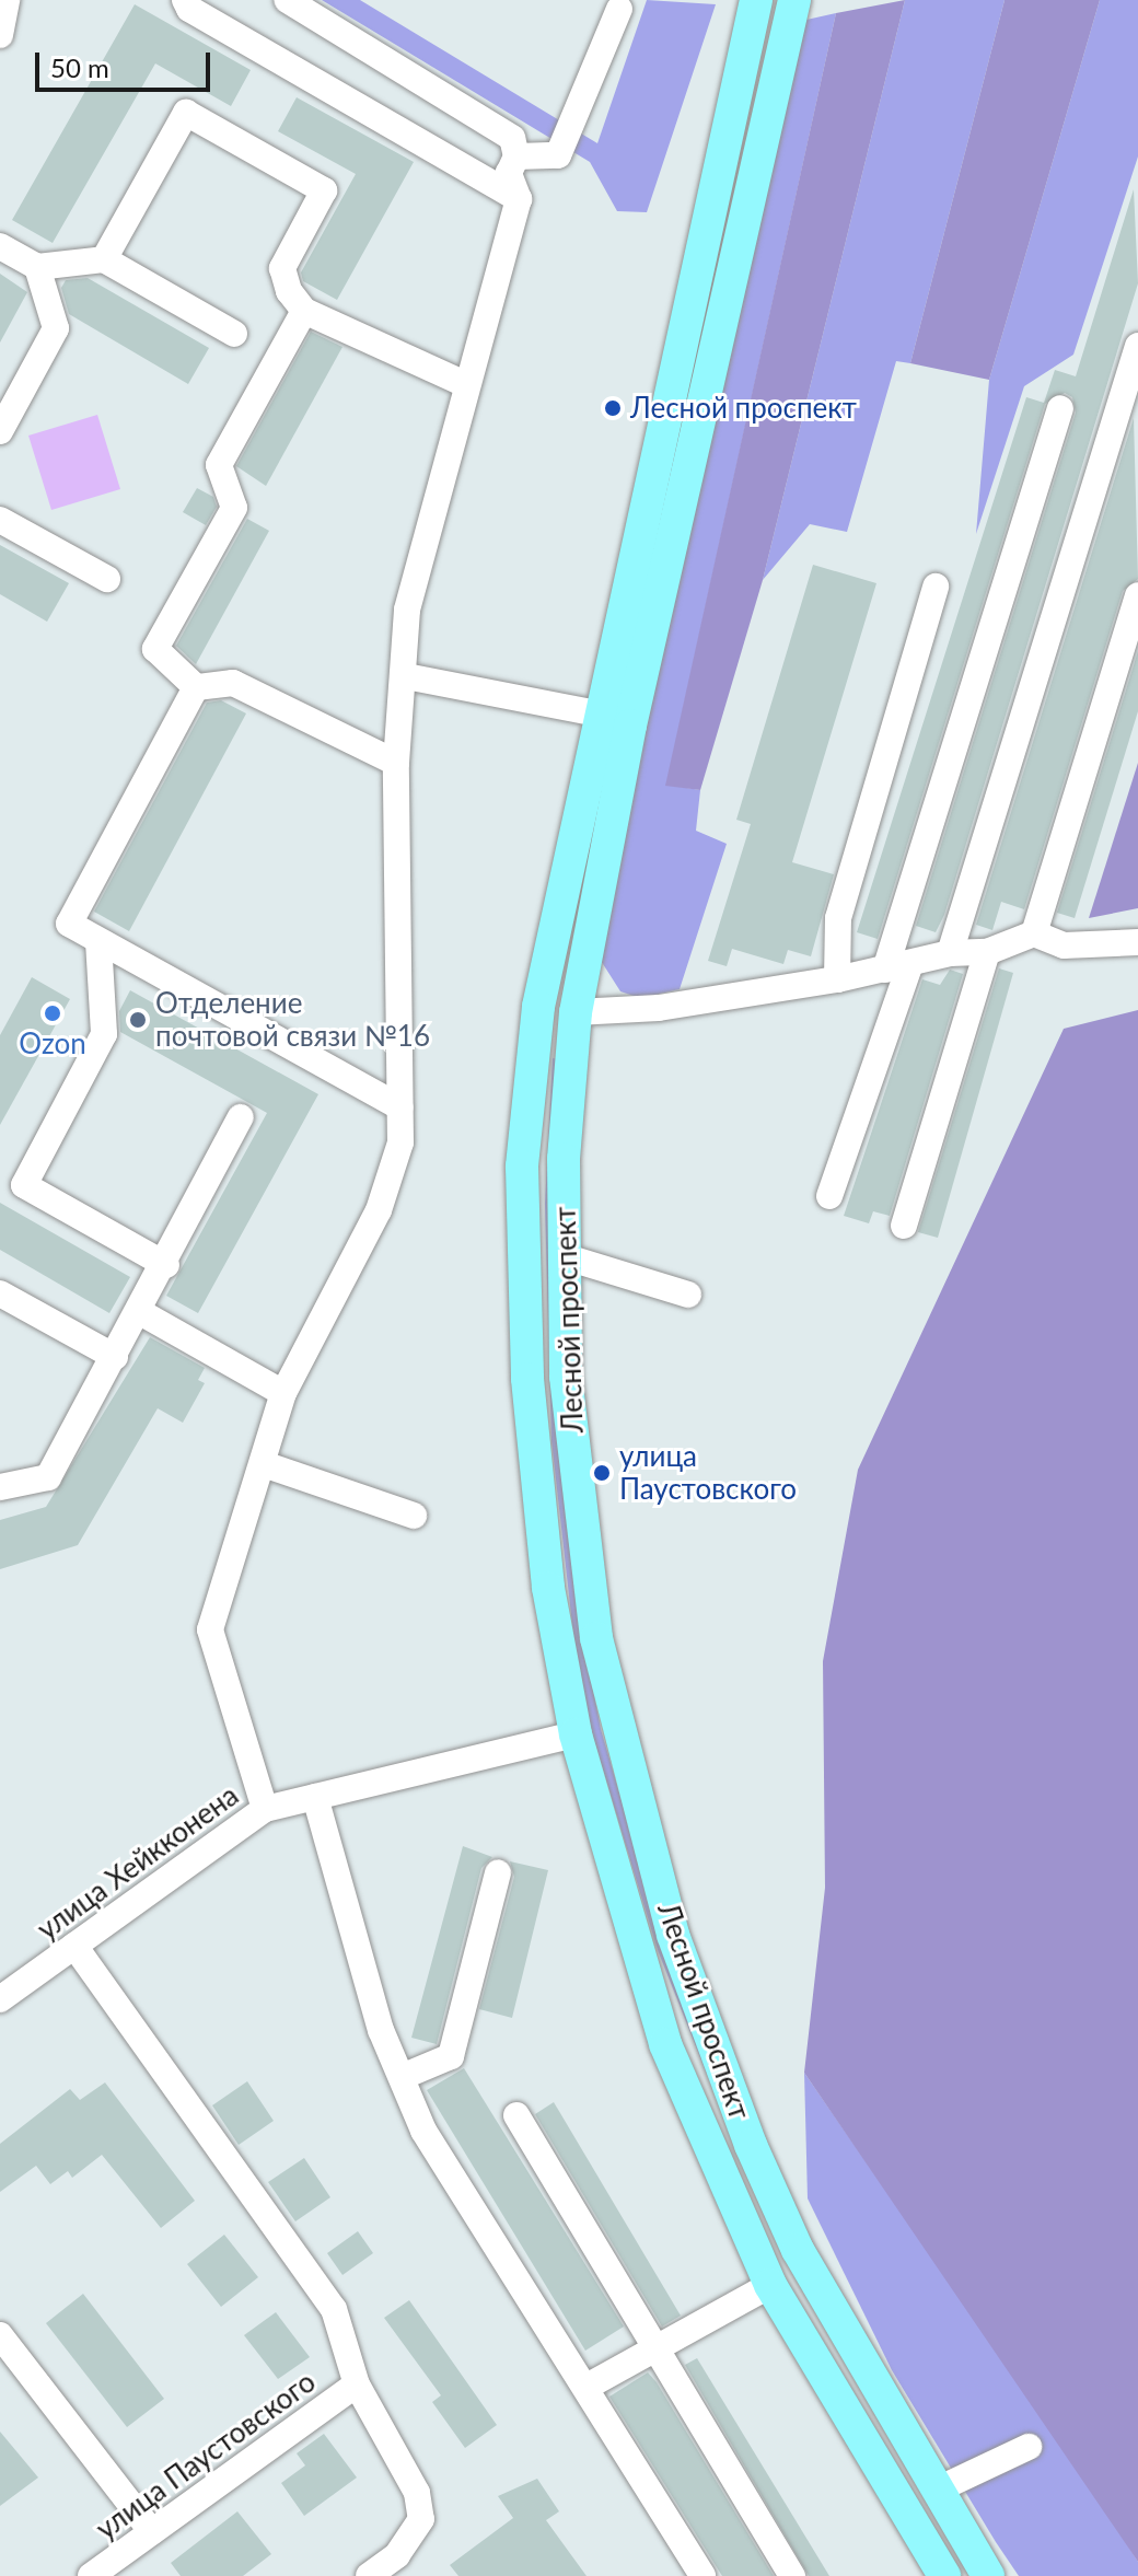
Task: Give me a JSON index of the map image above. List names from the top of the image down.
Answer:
{
  "streets": {
    "main road": ["Лесной проспект"],
    "street": ["улица Хейкконена", "улица Паустовского"]
  },
  "crossings": [
    ["Лесной проспект", "улица Хейкконена"]
  ],
  "places": [
    "Лесной проспект",
    "Ozon",
    "Отделение почтовой связи №16",
    "улица Паустовского"
  ],
  "scale_bar": "50 m"
}
